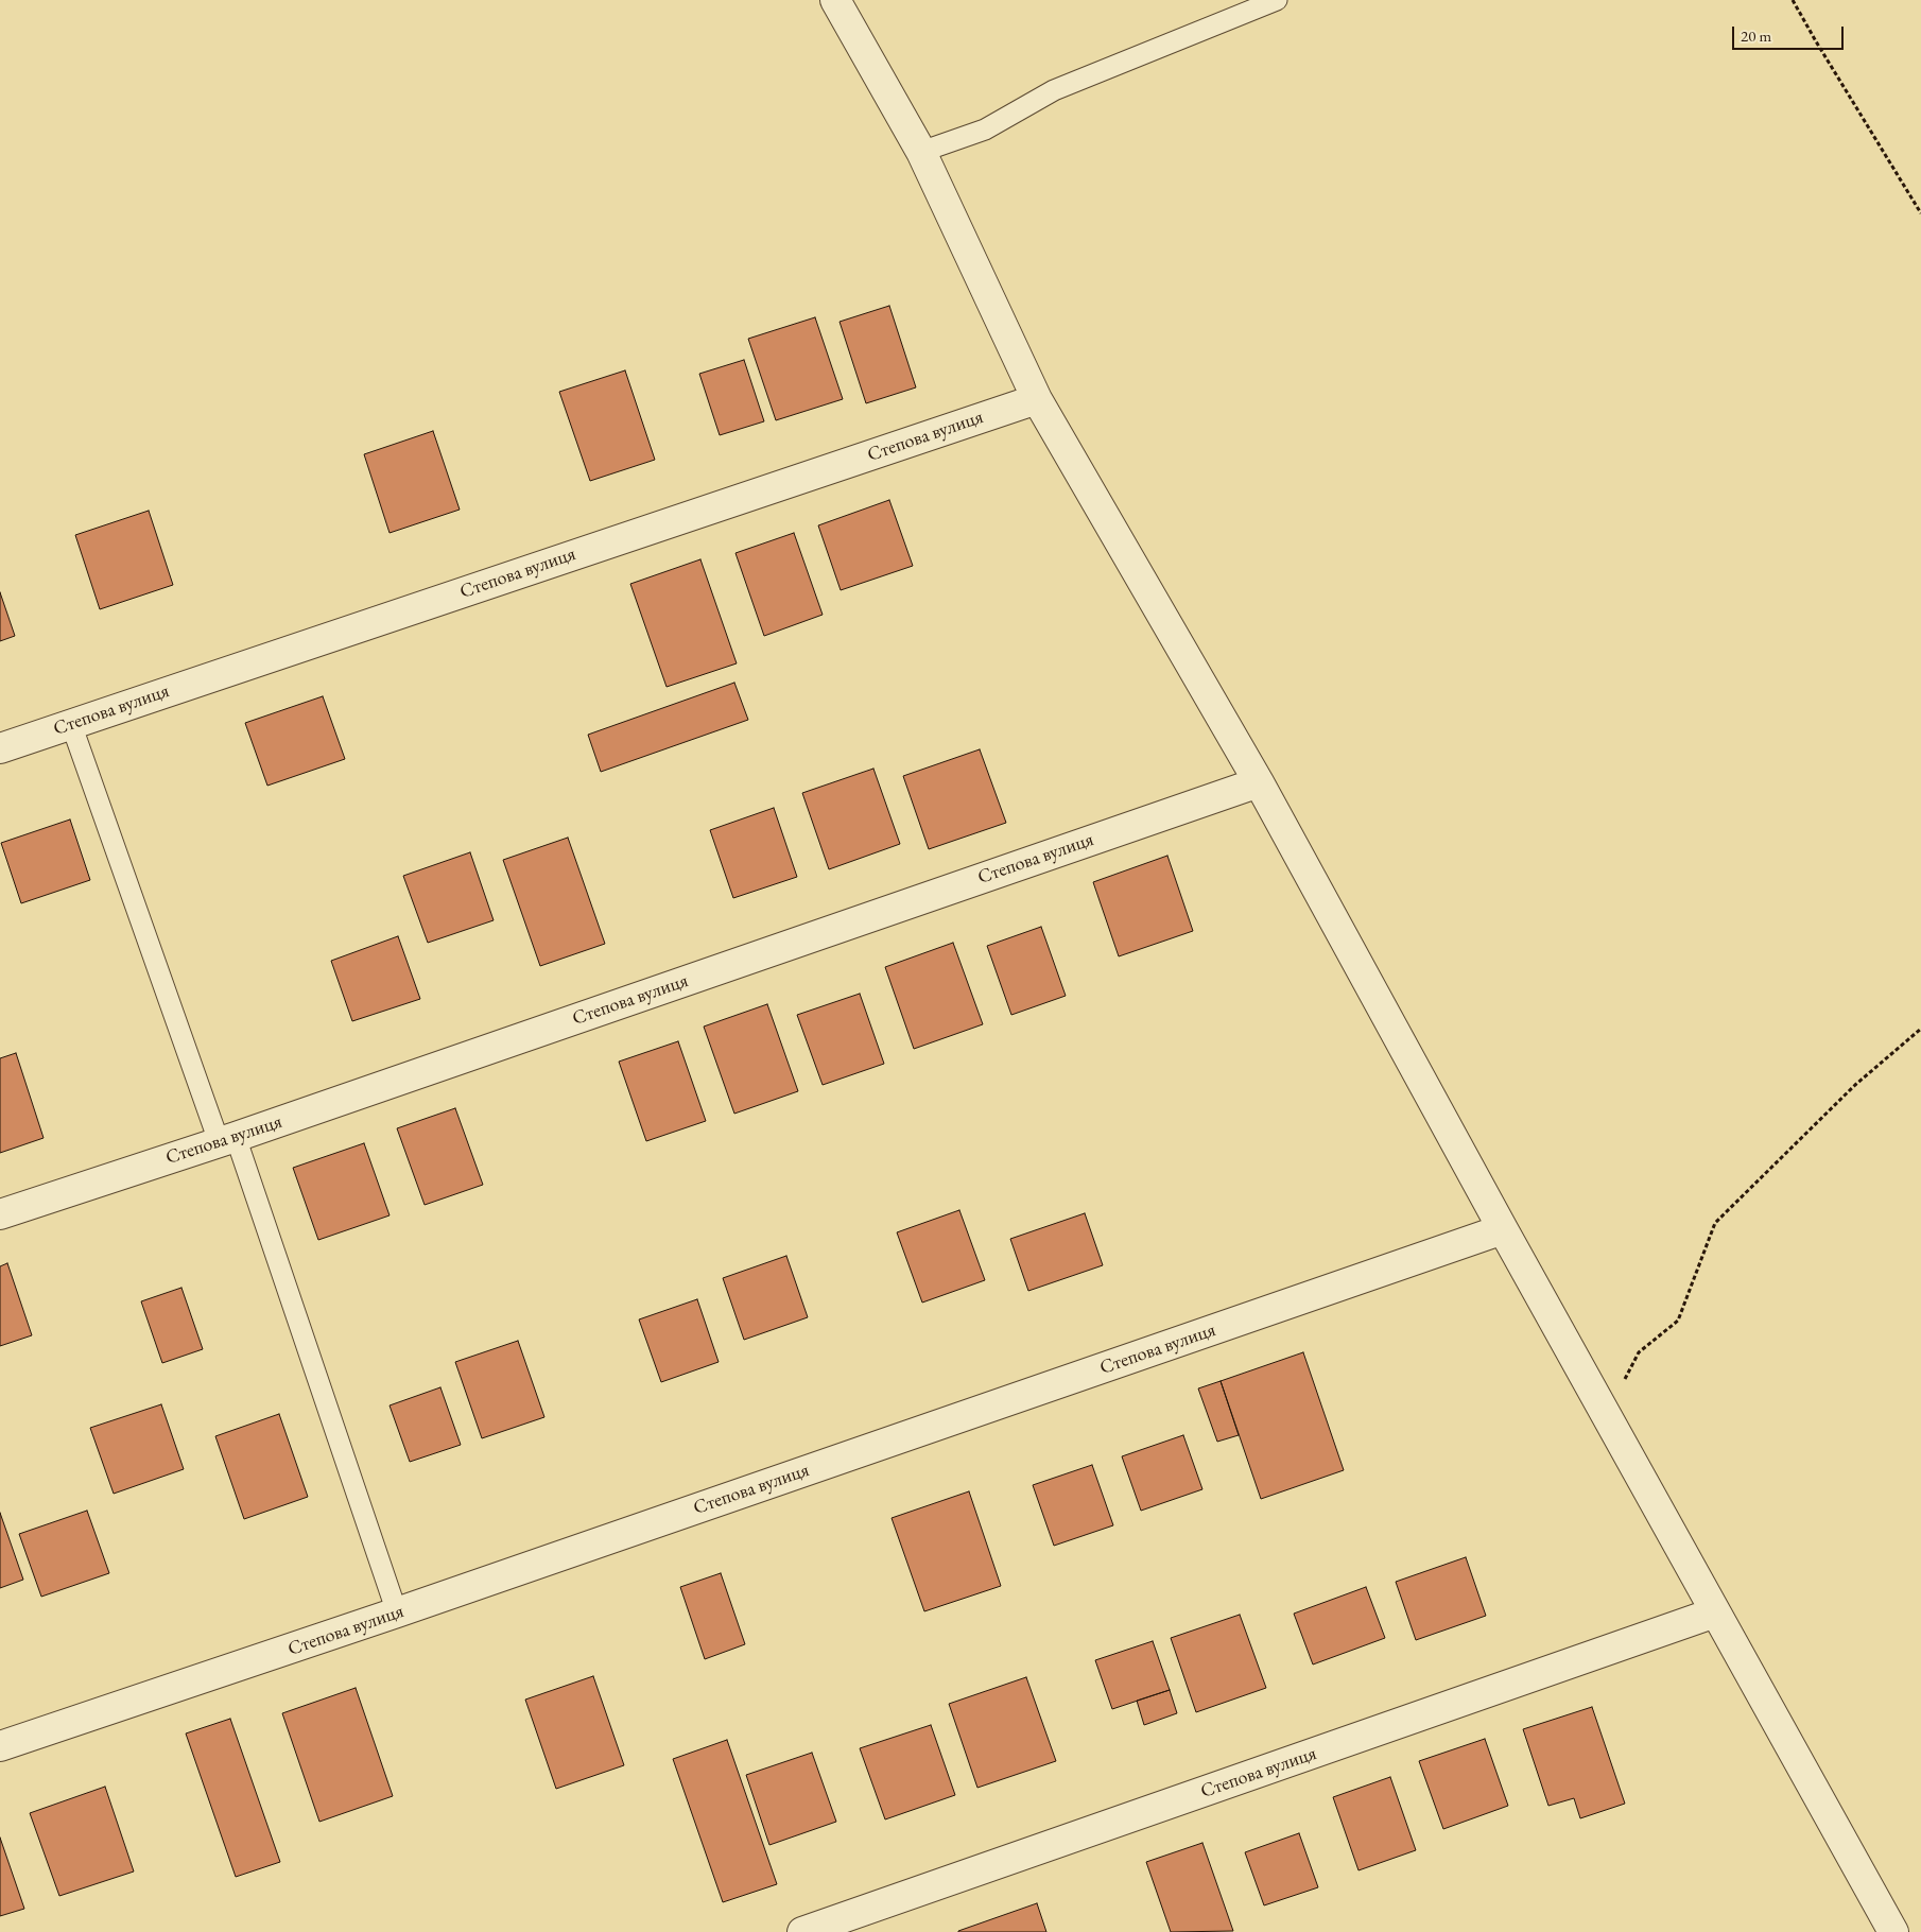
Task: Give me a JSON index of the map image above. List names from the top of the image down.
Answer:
{
  "streets": {
    "street": ["Степова вулиця"]
  },
  "scale_bar": "20 m"
}
